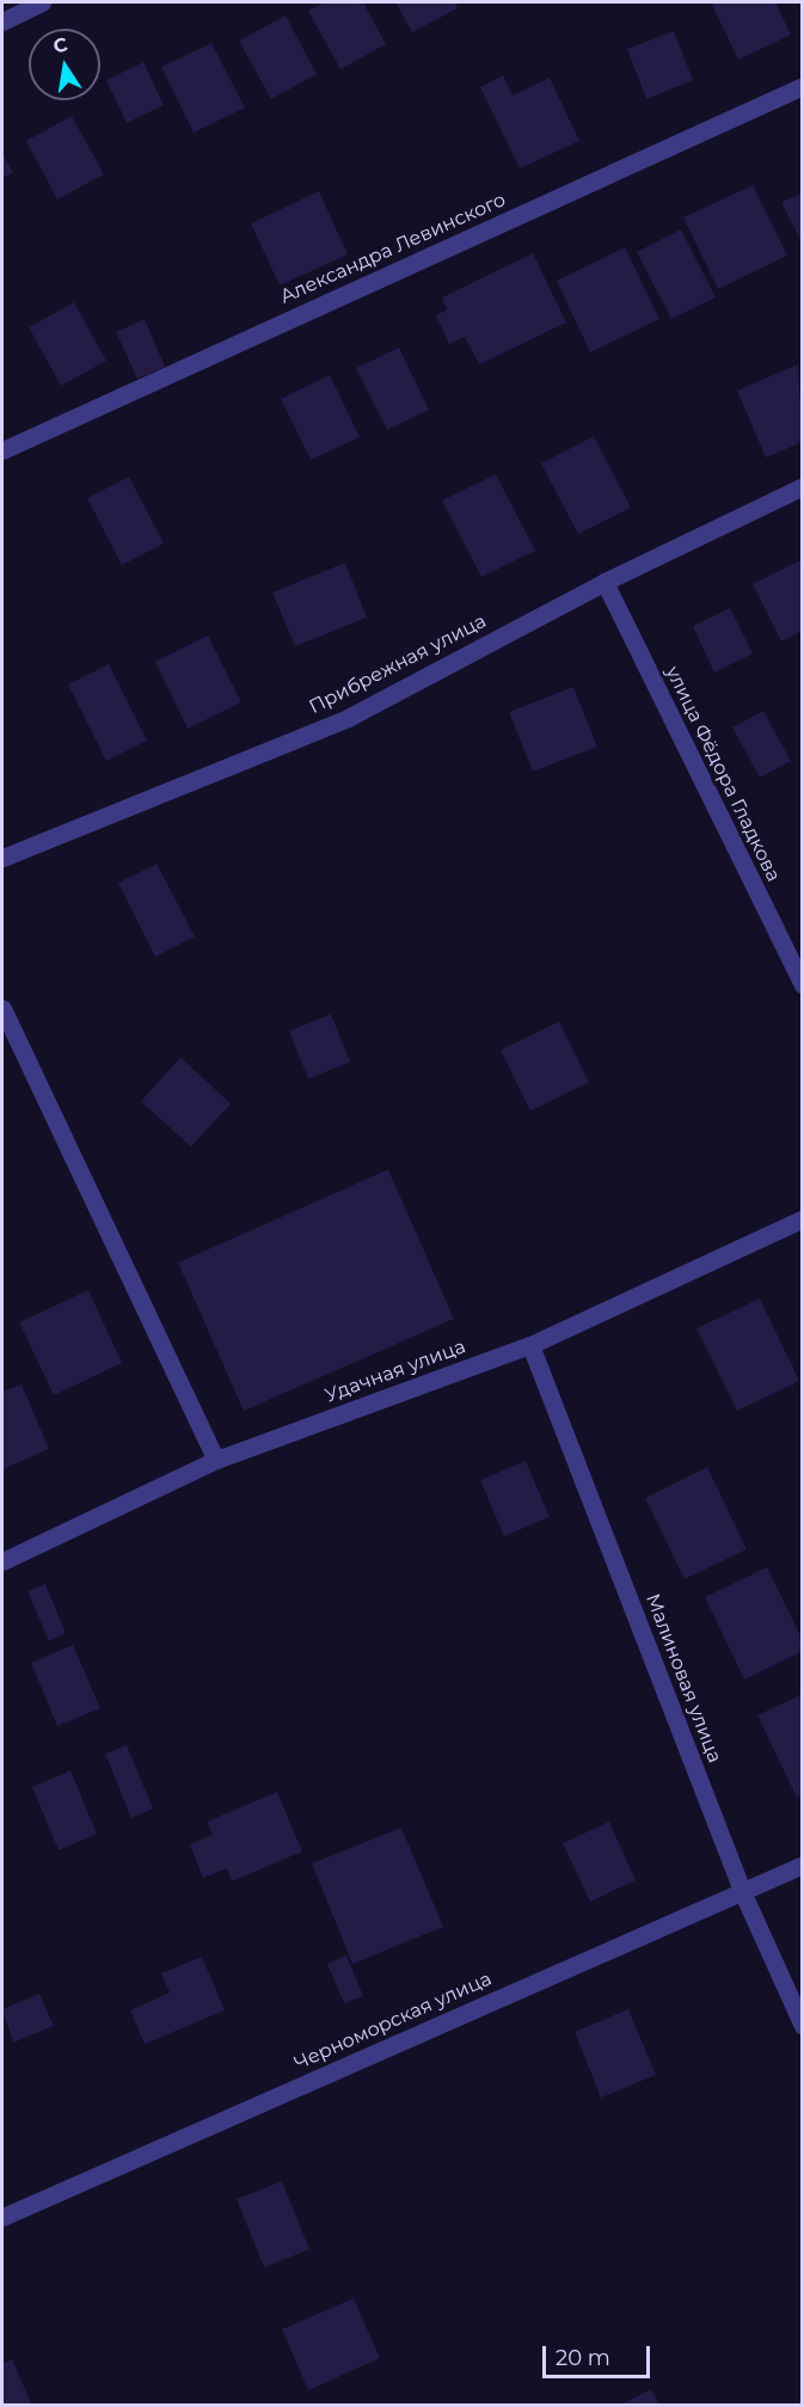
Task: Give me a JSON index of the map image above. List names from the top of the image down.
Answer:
{
  "streets": {
    "street": [
      "Александра Левинского",
      "Прибрежная улица",
      "улица Фёдора Гладкова",
      "Удачная улица",
      "Малиновая улица",
      "Черноморская улица"
    ]
  },
  "crossings": [
    ["Прибрежная улица", "улица Фёдора Гладкова"],
    ["Удачная улица", "Малиновая улица"],
    ["Малиновая улица", "Черноморская улица"]
  ],
  "scale_bar": "20 m",
  "north": "top"
}
